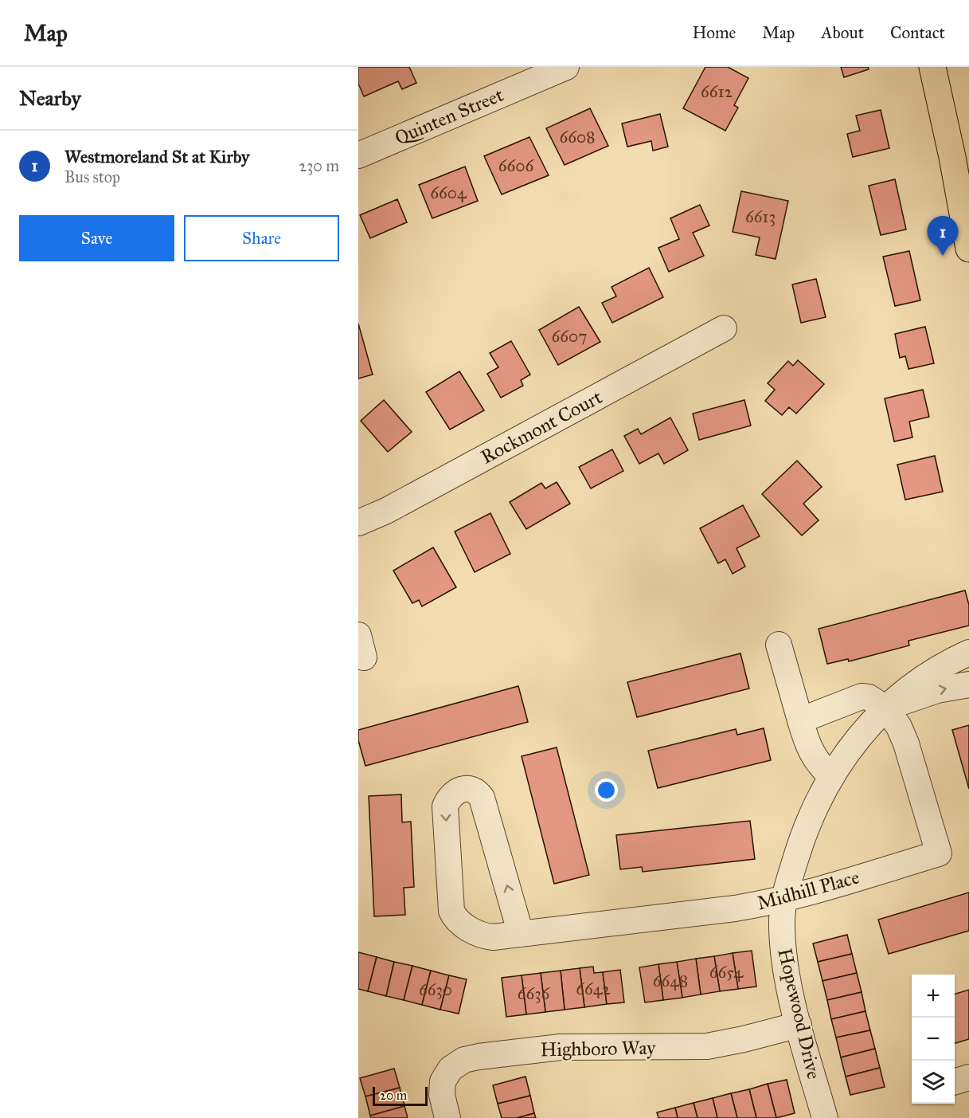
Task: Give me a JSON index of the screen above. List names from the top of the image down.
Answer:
{
  "streets": {
    "street": [
      "Quinten Street",
      "Rockmont Court",
      "Midhill Place",
      "Hopewood Drive",
      "Highboro Way"
    ]
  },
  "crossings": [
    ["Midhill Place", "Hopewood Drive"],
    ["Hopewood Drive", "Highboro Way"]
  ],
  "house_numbers": [
    "6612",
    "6608",
    "6606",
    "6604",
    "6613",
    "6607",
    "6654",
    "6648",
    "6642",
    "6630",
    "6636"
  ],
  "scale_bar": "20 m",
  "page": {
    "header": "Map",
    "nav": [
      "Home",
      "Map",
      "About",
      "Contact"
    ],
    "heading": "Nearby",
    "list": [
      {
        "mark": "1",
        "name": "Westmoreland St at Kirby",
        "note": "Bus stop",
        "value": "230 m"
      }
    ],
    "buttons": ["Save", "Share"],
    "pins": "1",
    "map_buttons": ["+", "−"],
    "scale": "20 m"
  }
}
